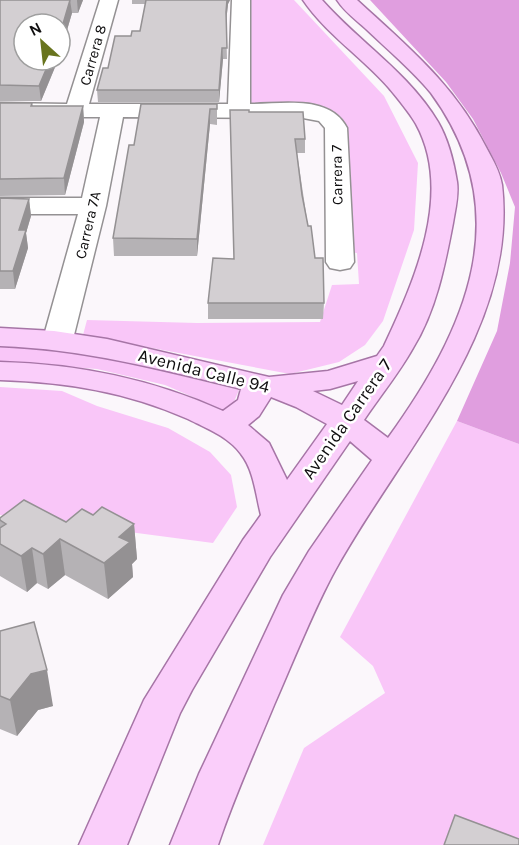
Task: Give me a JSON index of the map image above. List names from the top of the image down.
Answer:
{
  "streets": {
    "main road": ["Avenida Calle 94", "Avenida Carrera 7"],
    "street": ["Carrera 8", "Carrera 7", "Carrera 7A"]
  },
  "crossings": [
    ["Carrera 8", "Carrera 7"],
    ["Carrera 7", "Carrera 7A"],
    ["Carrera 7A", "Avenida Calle 94"],
    ["Avenida Calle 94", "Avenida Carrera 7"]
  ],
  "north": "top left"
}
